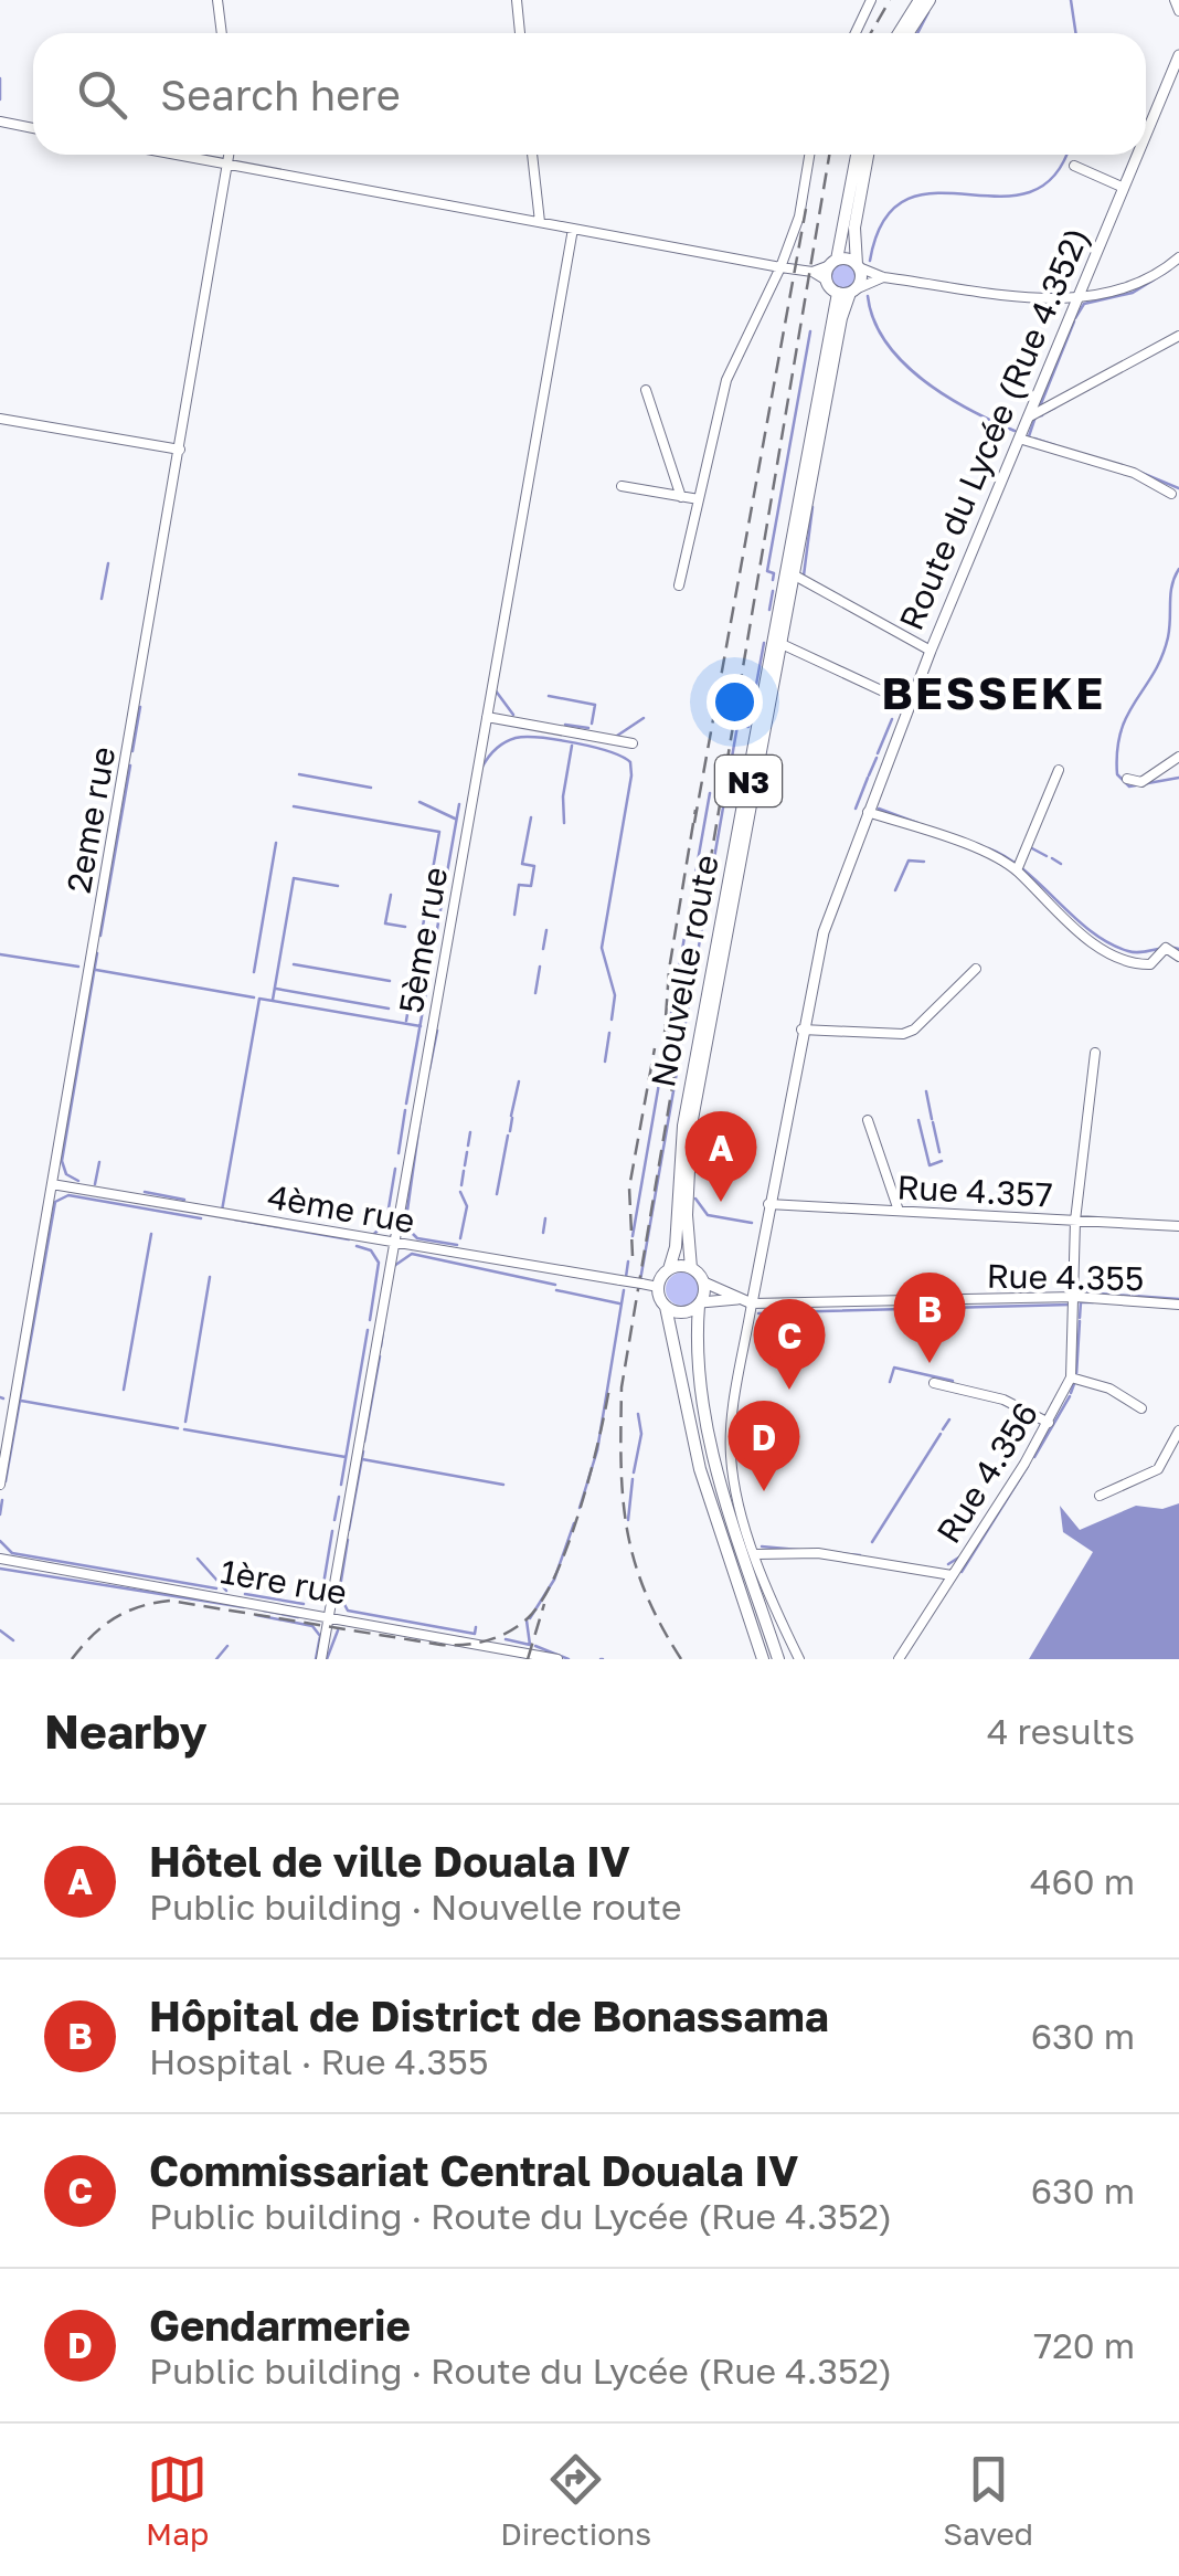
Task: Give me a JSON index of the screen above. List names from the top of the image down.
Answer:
{
  "streets": {
    "highway": ["N3", "Nouvelle route"],
    "main road": ["Route du Lycée (Rue 4.352)"],
    "street": [
      "2eme rue",
      "5ème rue",
      "Rue 4.357",
      "4ème rue",
      "Rue 4.355",
      "Rue 4.356",
      "1ère rue"
    ]
  },
  "crossings": [
    ["Route du Lycée (Rue 4.352)", "Rue 4.357"],
    ["Route du Lycée (Rue 4.352)", "Rue 4.355"],
    ["N3", "Nouvelle route"],
    ["N3", "4ème rue"],
    ["2eme rue", "4ème rue"],
    ["5ème rue", "4ème rue"],
    ["5ème rue", "1ère rue"],
    ["Nouvelle route", "4ème rue"],
    ["Rue 4.357", "Rue 4.356"],
    ["Rue 4.355", "Rue 4.356"]
  ],
  "districts": ["BESSEKE"],
  "page": {
    "search": "Search here",
    "pins": [
      "A",
      "B",
      "C",
      "D"
    ],
    "heading": ["Nearby", "4 results"],
    "list": [
      {
        "mark": "A",
        "name": "Hôtel de ville Douala IV",
        "note": "Public building · Nouvelle route",
        "value": "460 m"
      },
      {
        "mark": "B",
        "name": "Hôpital de District de Bonassama",
        "note": "Hospital · Rue 4.355",
        "value": "630 m"
      },
      {
        "mark": "C",
        "name": "Commissariat Central Douala IV",
        "note": "Public building · Route du Lycée (Rue 4.352)",
        "value": "630 m"
      },
      {
        "mark": "D",
        "name": "Gendarmerie",
        "note": "Public building · Route du Lycée (Rue 4.352)",
        "value": "720 m"
      }
    ],
    "nav": ["Map", "Directions", "Saved"]
  }
}
